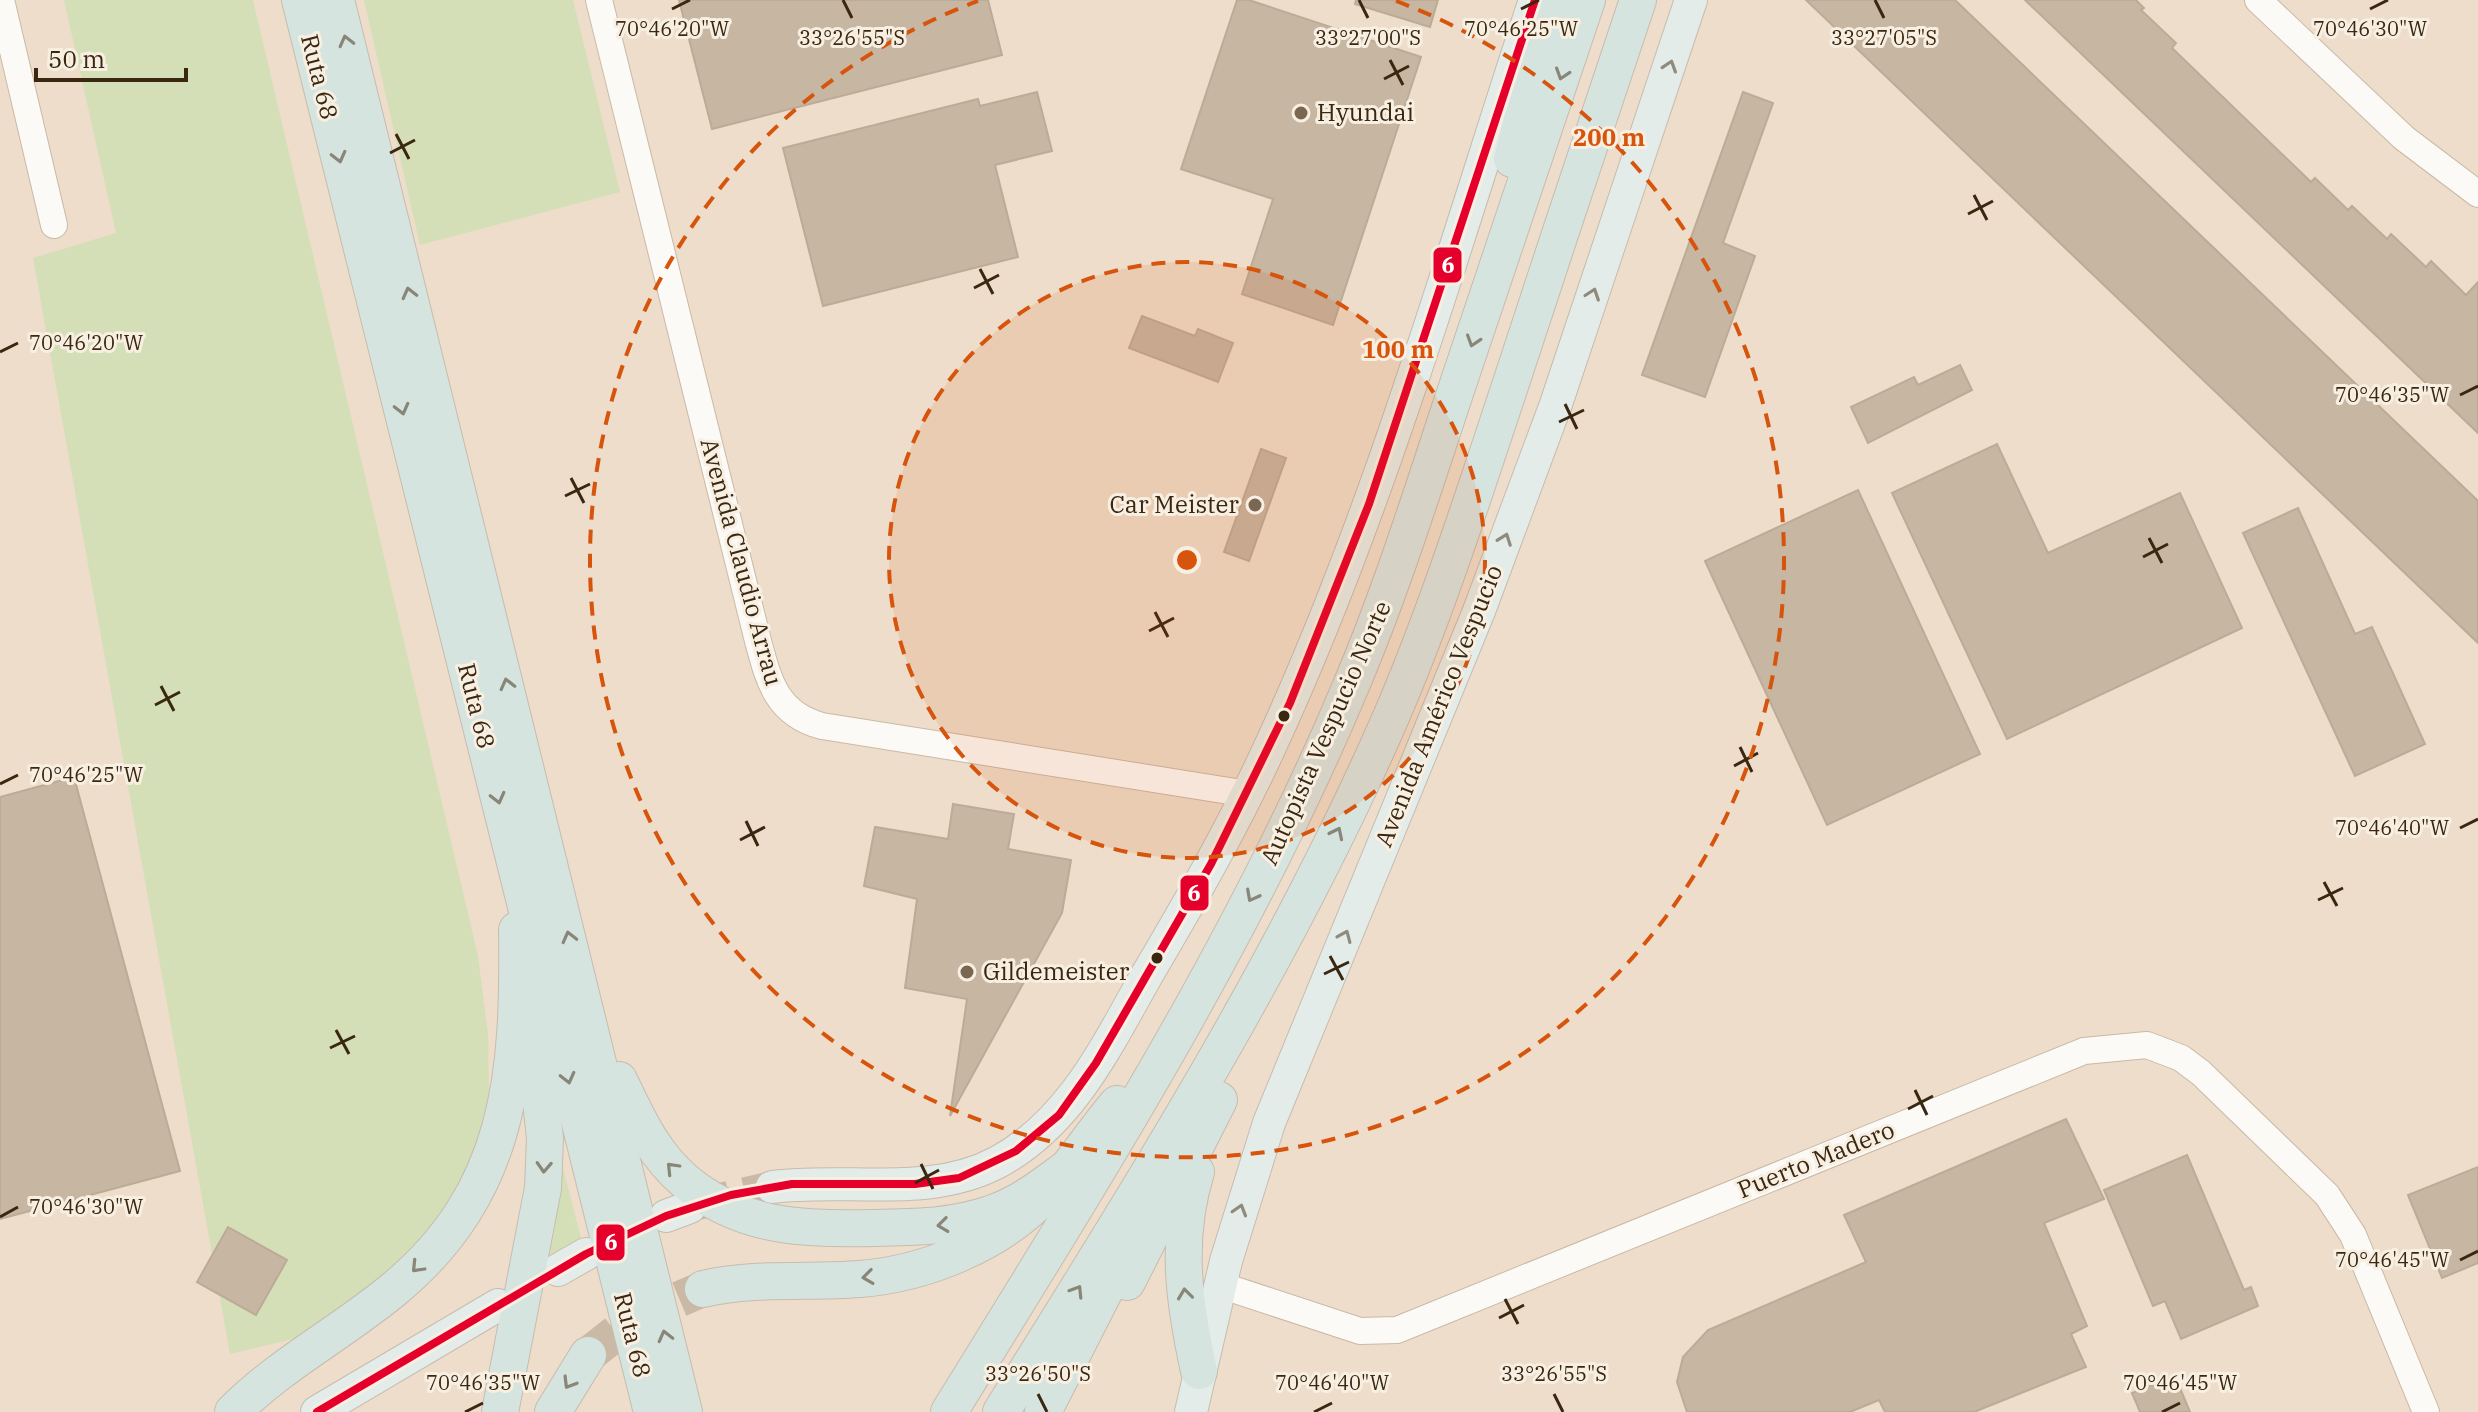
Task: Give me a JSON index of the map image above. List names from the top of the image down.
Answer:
{
  "streets": {
    "highway": ["Ruta 68", "Autopista Vespucio Norte"],
    "main road": ["Avenida Américo Vespucio"],
    "street": ["Avenida Claudio Arrau", "Puerto Madero"]
  },
  "crossings": [
    ["Avenida Américo Vespucio", "Puerto Madero"]
  ],
  "places": ["Hyundai", "Car Meister", "Gildemeister"],
  "lines": ["transit line 6"],
  "scale_bar": "50 m",
  "coordinates": [
    "70°46'20\"W",
    "70°46'25\"W",
    "70°46'30\"W",
    "33°26'55\"S",
    "33°27'00\"S",
    "33°27'05\"S",
    "70°46'35\"W",
    "70°46'40\"W",
    "70°46'45\"W",
    "33°26'50\"S"
  ],
  "rings": ["200 m", "100 m"]
}
